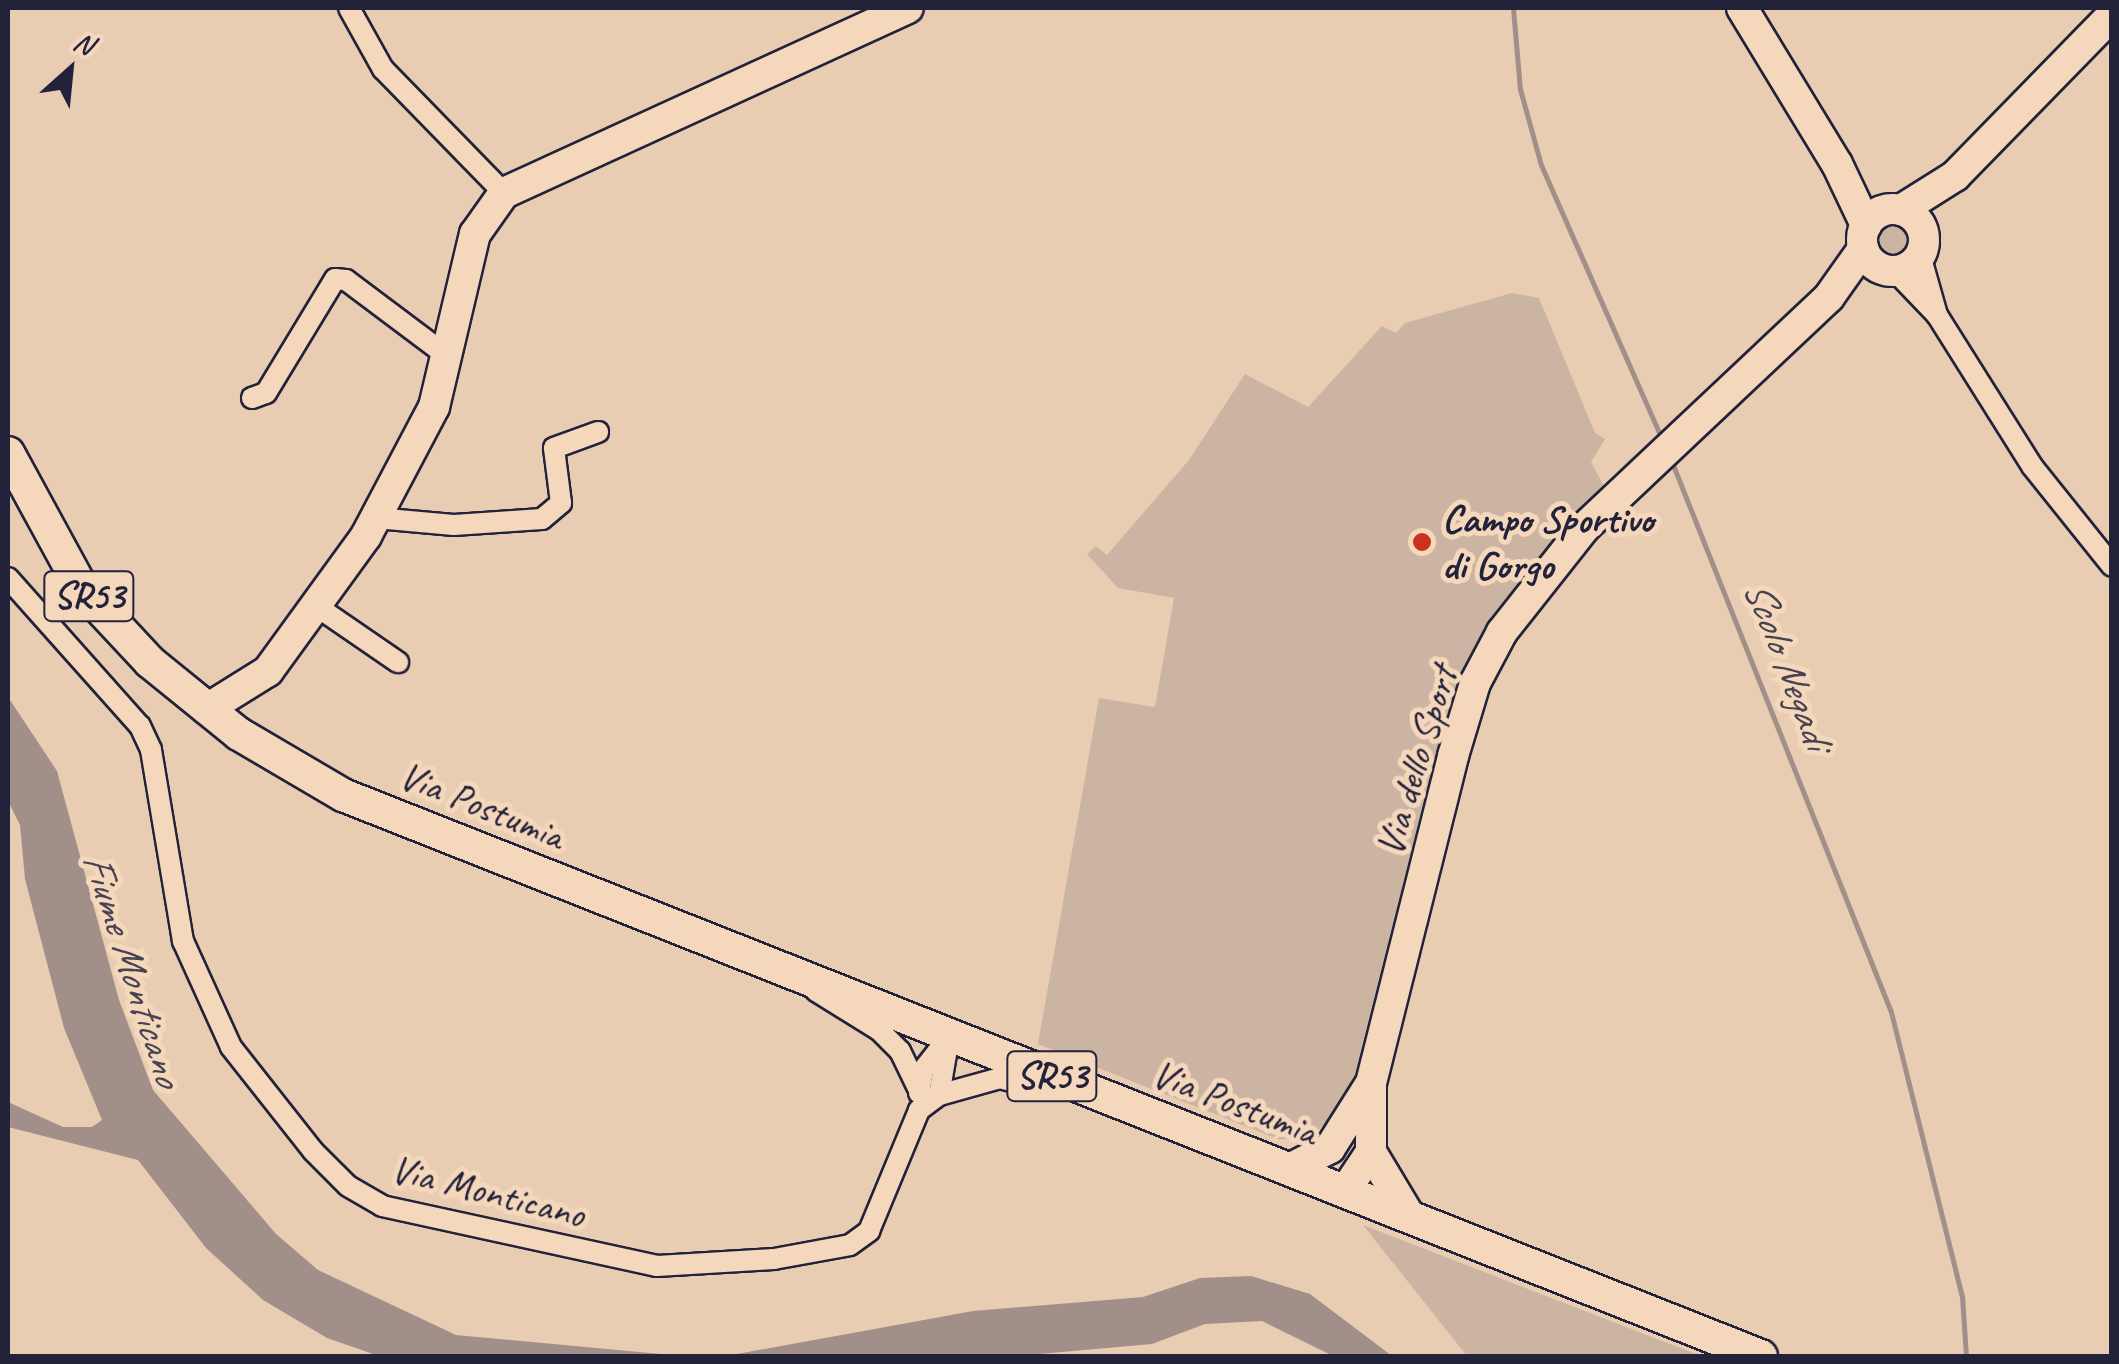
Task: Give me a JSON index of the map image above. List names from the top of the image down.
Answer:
{
  "streets": {
    "main road": ["SR53", "Via Postumia"],
    "street": ["Via dello Sport", "Via Monticano"]
  },
  "crossings": [
    ["SR53", "Via Postumia"]
  ],
  "water": ["Scolo Negadi", "Fiume Monticano"],
  "places": ["Campo Sportivo di Gorgo"],
  "north": "top right"
}
